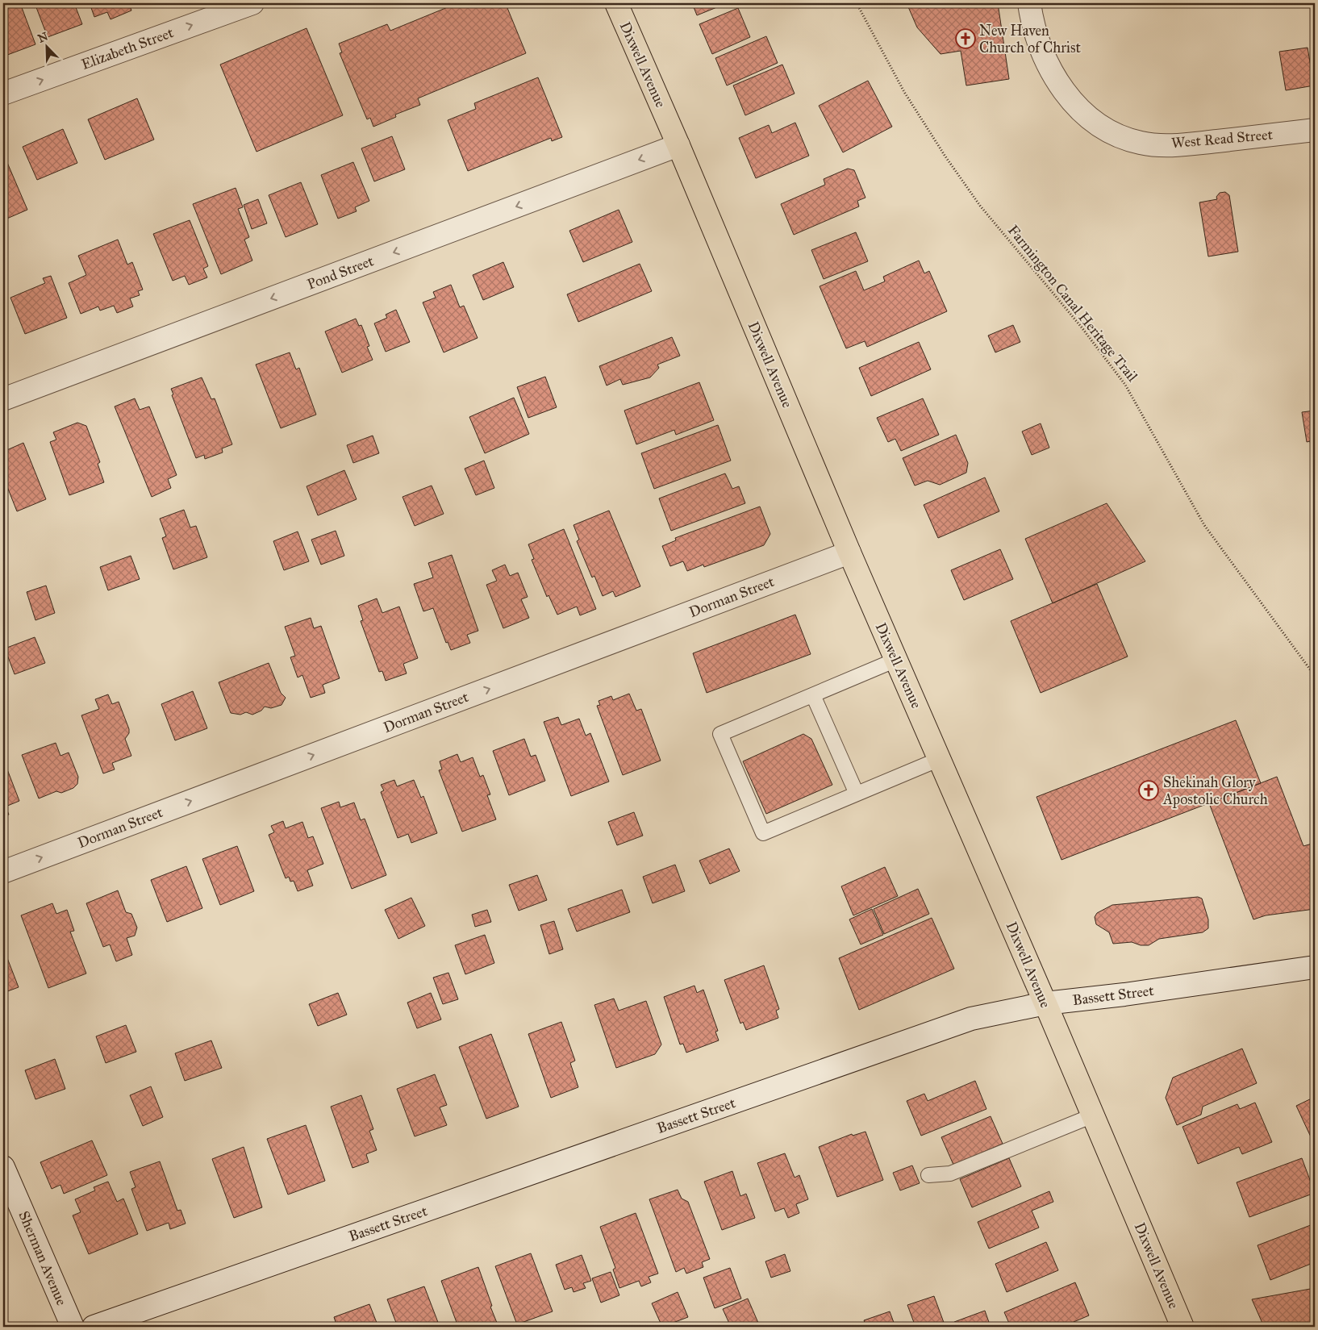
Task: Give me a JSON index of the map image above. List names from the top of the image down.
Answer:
{
  "streets": {
    "main road": ["Dixwell Avenue"],
    "street": [
      "Elizabeth Street",
      "West Read Street",
      "Pond Street",
      "Dorman Street",
      "Bassett Street",
      "Sherman Avenue"
    ],
    "path": ["Farmington Canal Heritage Trail"]
  },
  "crossings": [
    ["Dixwell Avenue", "Pond Street"],
    ["Dixwell Avenue", "Dorman Street"],
    ["Dixwell Avenue", "Bassett Street"]
  ],
  "one_way": ["Elizabeth Street", "Pond Street", "Dorman Street"],
  "places": {
    "church": ["New Haven Church of Christ", "Shekinah Glory Apostolic Church"]
  },
  "north": "top left"
}
